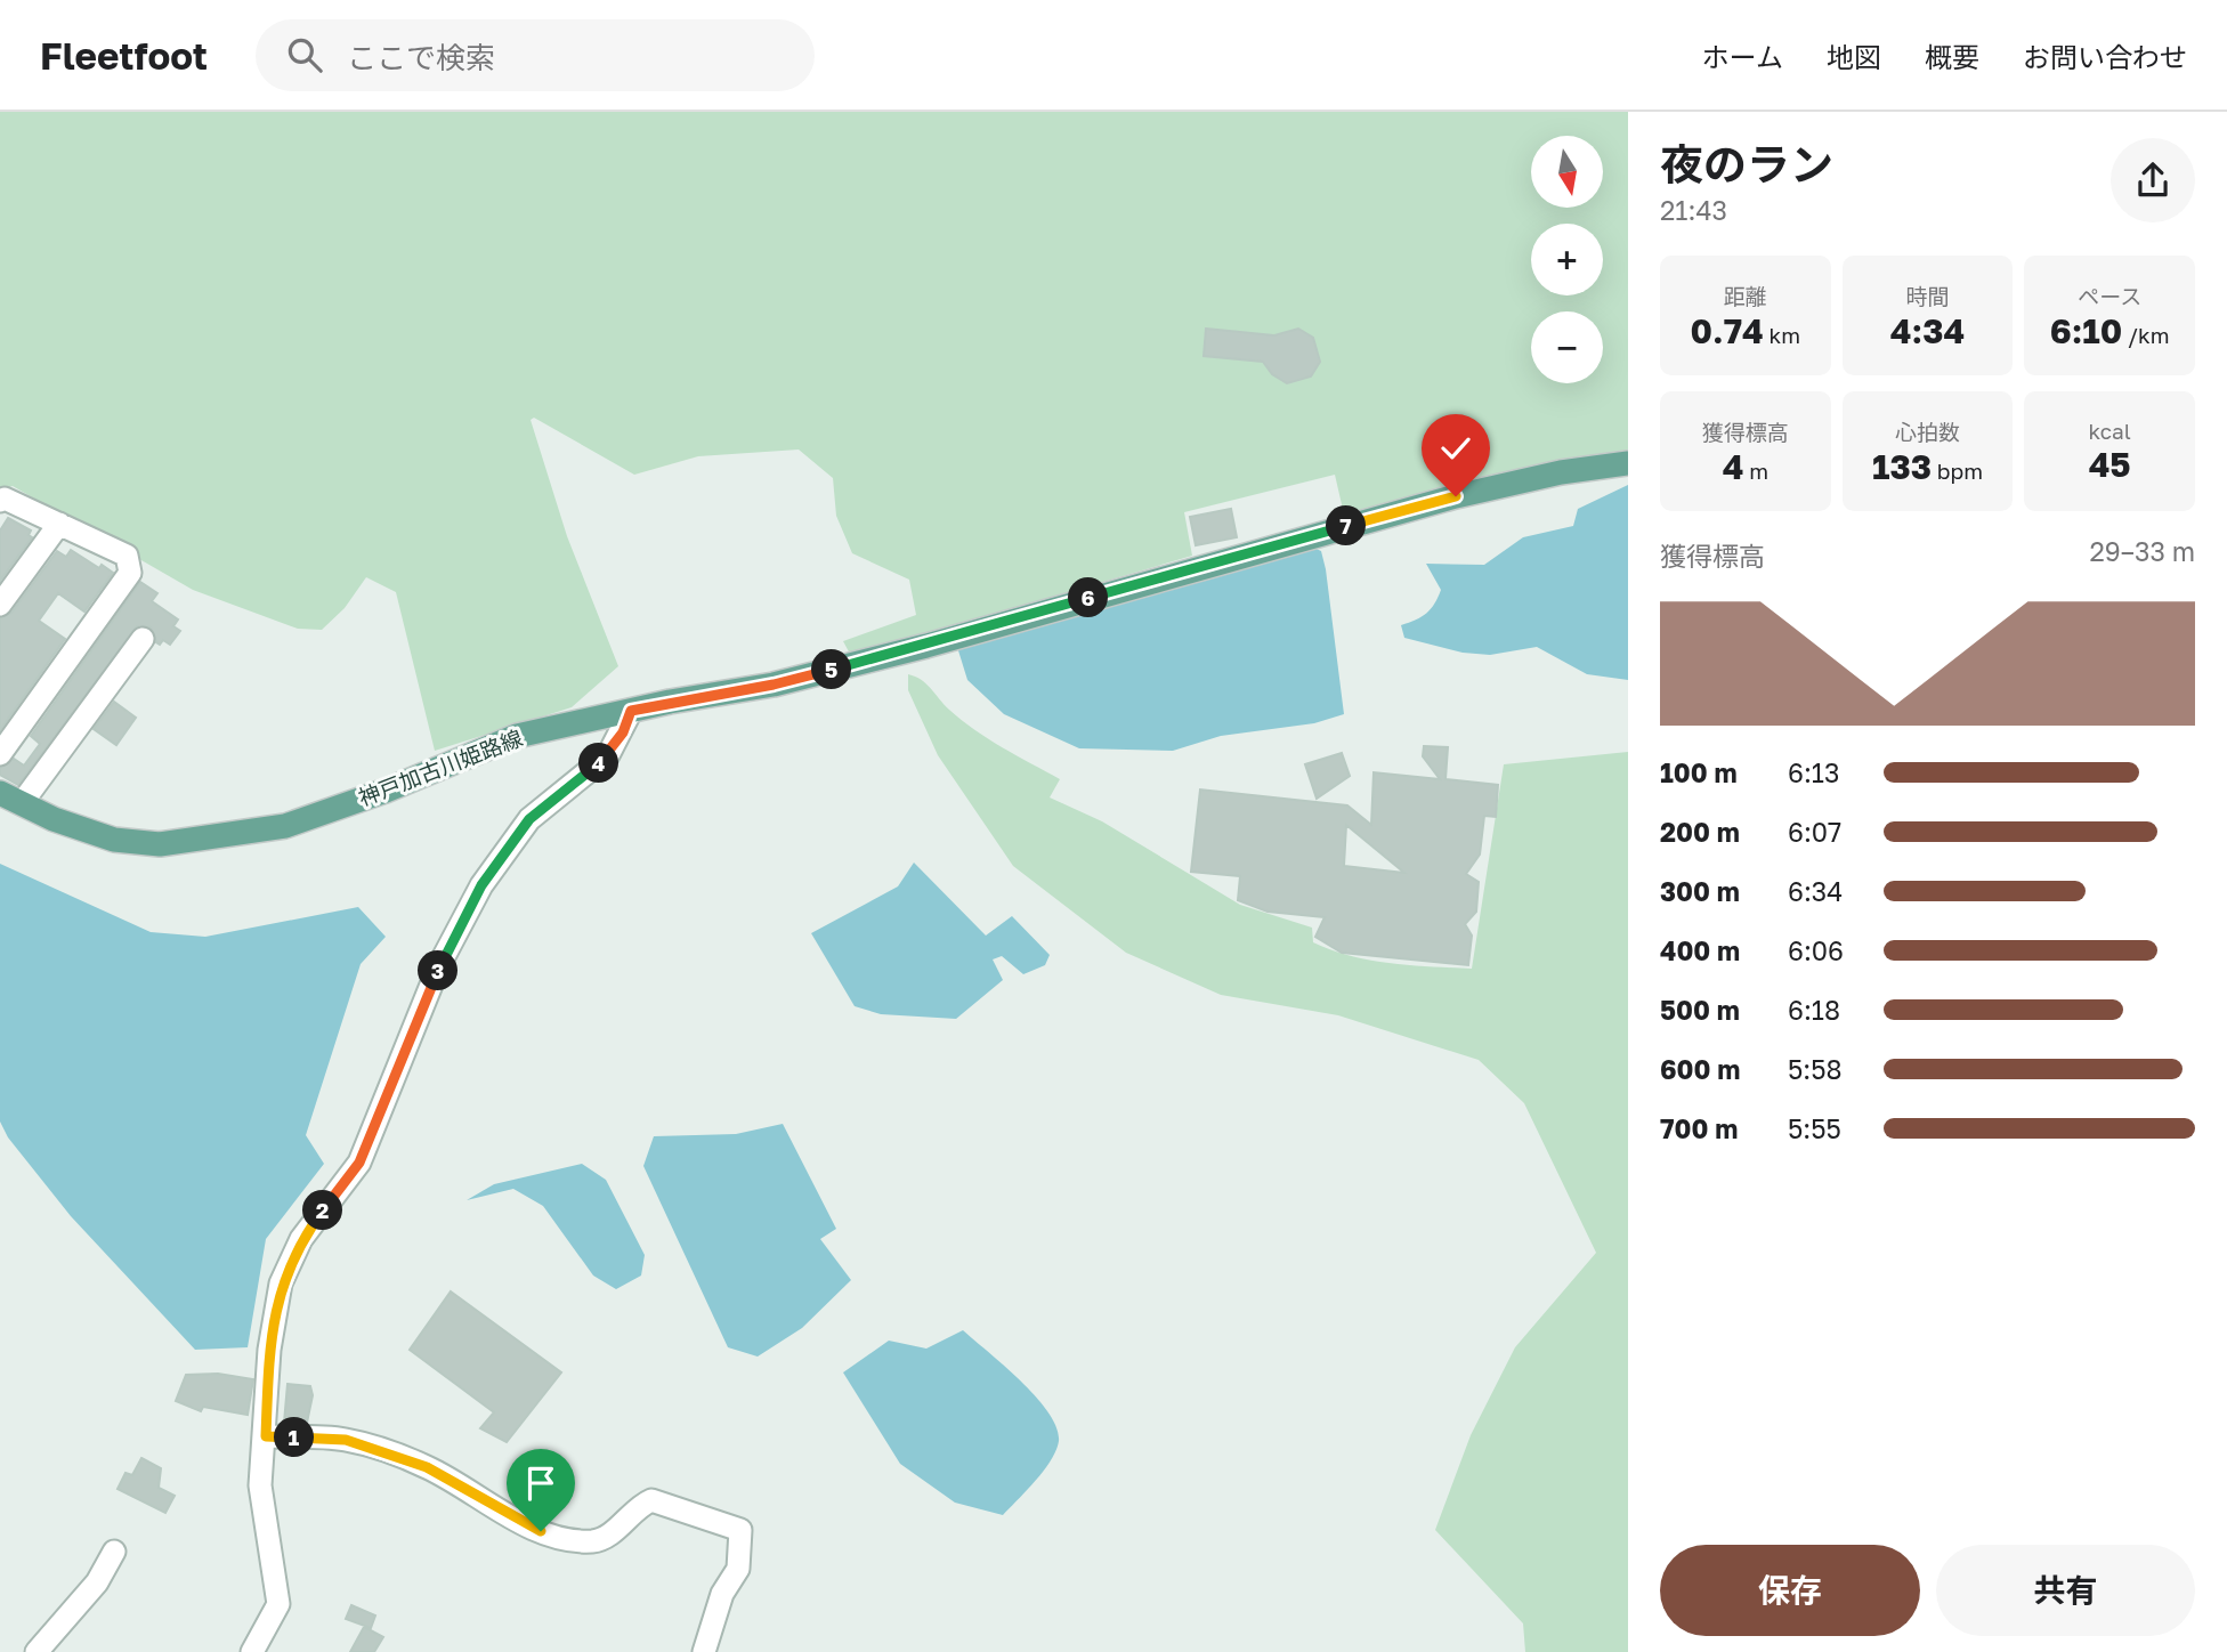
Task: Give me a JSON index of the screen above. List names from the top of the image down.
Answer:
{
  "streets": {
    "main road": ["神戸加古川姫路線"]
  },
  "north": "bottom",
  "page": {
    "header": "Fleetfoot",
    "search": "ここで検索",
    "nav": [
      "ホーム",
      "地図",
      "概要",
      "お問い合わせ"
    ],
    "heading": ["夜のラン", "21:43"],
    "map_buttons": ["+", "−"],
    "stats": [
      ["距離", "0.74 km"],
      ["時間", "4:34"],
      ["ペース", "6:10 /km"],
      ["獲得標高", "4 m"],
      ["心拍数", "133 bpm"],
      ["kcal", "45"]
    ],
    "pins": [
      "7",
      "6",
      "5",
      "4",
      "3",
      "2",
      "1"
    ],
    "chart": ["獲得標高", "29–33 m"],
    "list": [
      {
        "name": "100 m",
        "note": "6:13"
      },
      {
        "name": "200 m",
        "note": "6:07"
      },
      {
        "name": "300 m",
        "note": "6:34"
      },
      {
        "name": "400 m",
        "note": "6:06"
      },
      {
        "name": "500 m",
        "note": "6:18"
      },
      {
        "name": "600 m",
        "note": "5:58"
      },
      {
        "name": "700 m",
        "note": "5:55"
      }
    ],
    "buttons": ["保存", "共有"]
  }
}
